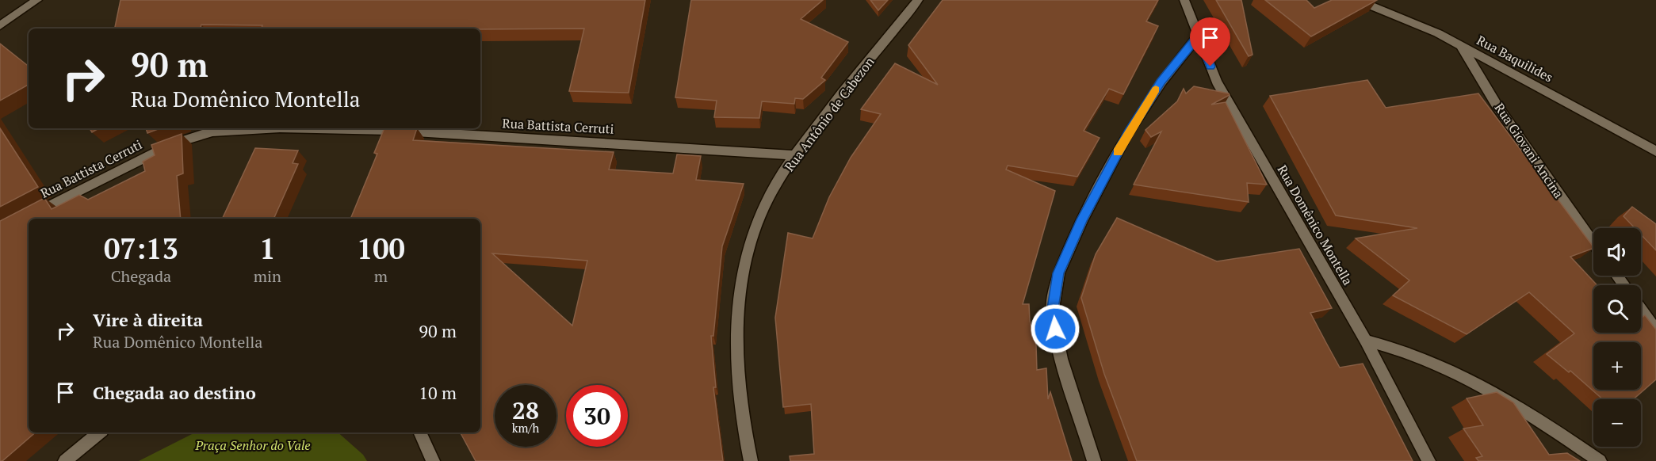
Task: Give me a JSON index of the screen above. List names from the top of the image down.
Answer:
{
  "streets": {
    "street": [
      "Rua Baquilides",
      "Rua Antônio de Cabezon",
      "Rua Battista Cerruti",
      "Rua Giovani Ancina",
      "Rua Domênico Montella"
    ]
  },
  "crossings": [
    ["Rua Baquilides", "Rua Giovani Ancina"],
    ["Rua Antônio de Cabezon", "Rua Battista Cerruti"]
  ],
  "parks": ["Praça Senhor do Vale"],
  "page": {
    "turn": ["90 m", "Rua Domênico Montella"],
    "eta": [
      "07:13",
      "Chegada",
      "1",
      "min",
      "100",
      "m"
    ],
    "map_buttons": ["+", "−"],
    "list": [
      {
        "name": "Vire à direita",
        "note": "Rua Domênico Montella",
        "value": "90 m"
      },
      {
        "name": "Chegada ao destino",
        "value": "10 m"
      }
    ],
    "speed": "28 km/h",
    "limit": "30"
  }
}
